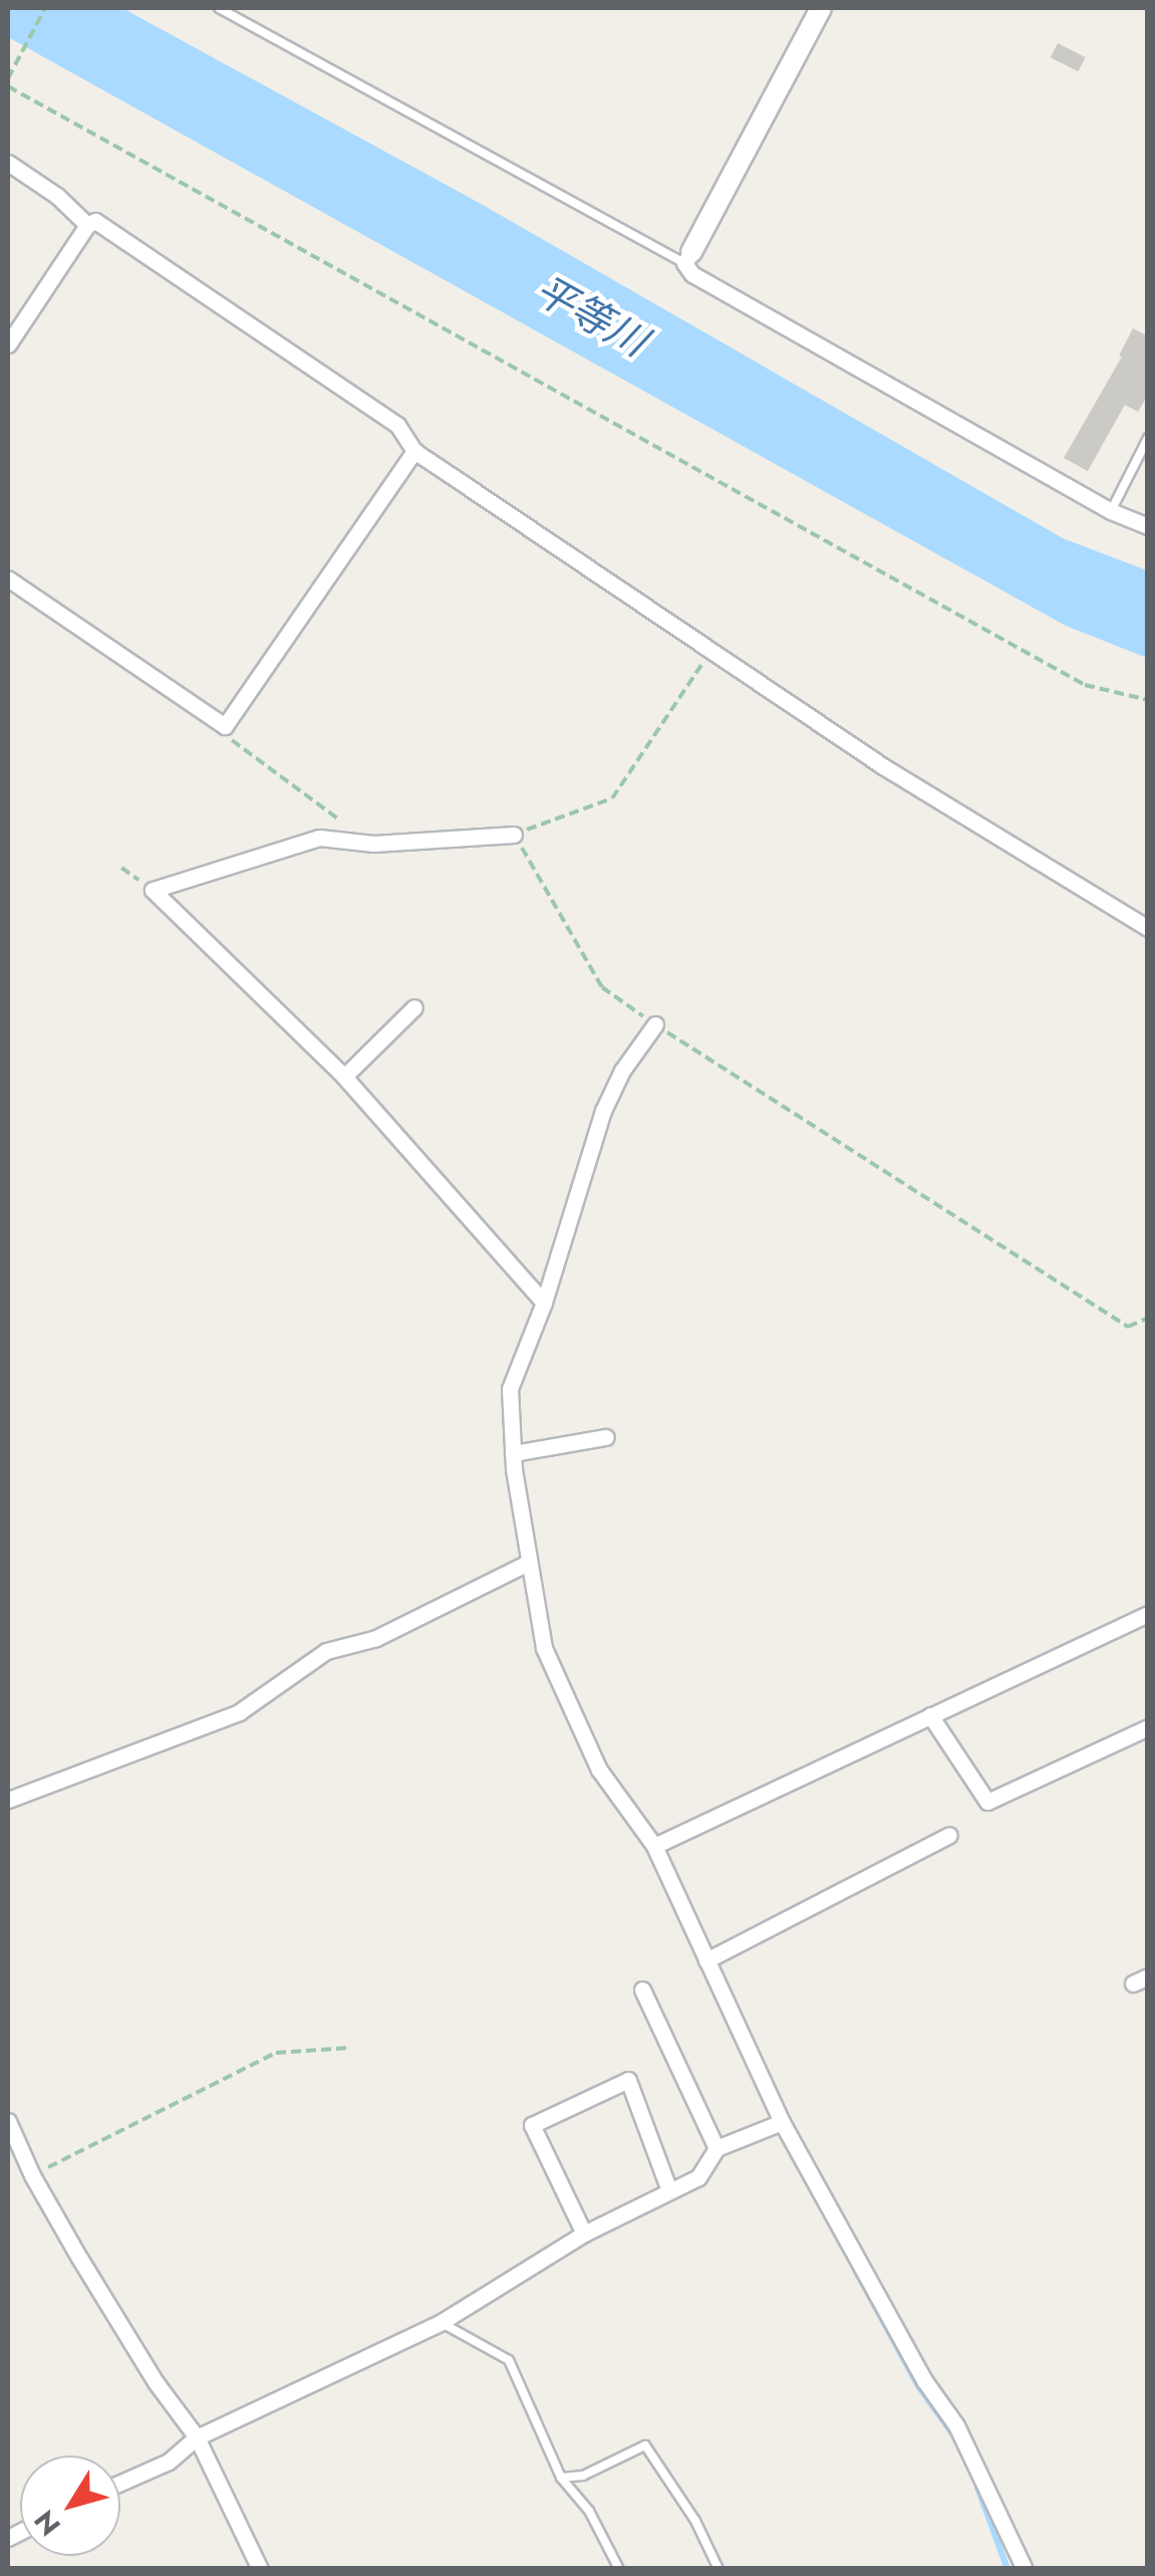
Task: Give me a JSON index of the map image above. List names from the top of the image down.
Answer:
{
  "water": ["平等川"],
  "north": "bottom left"
}
